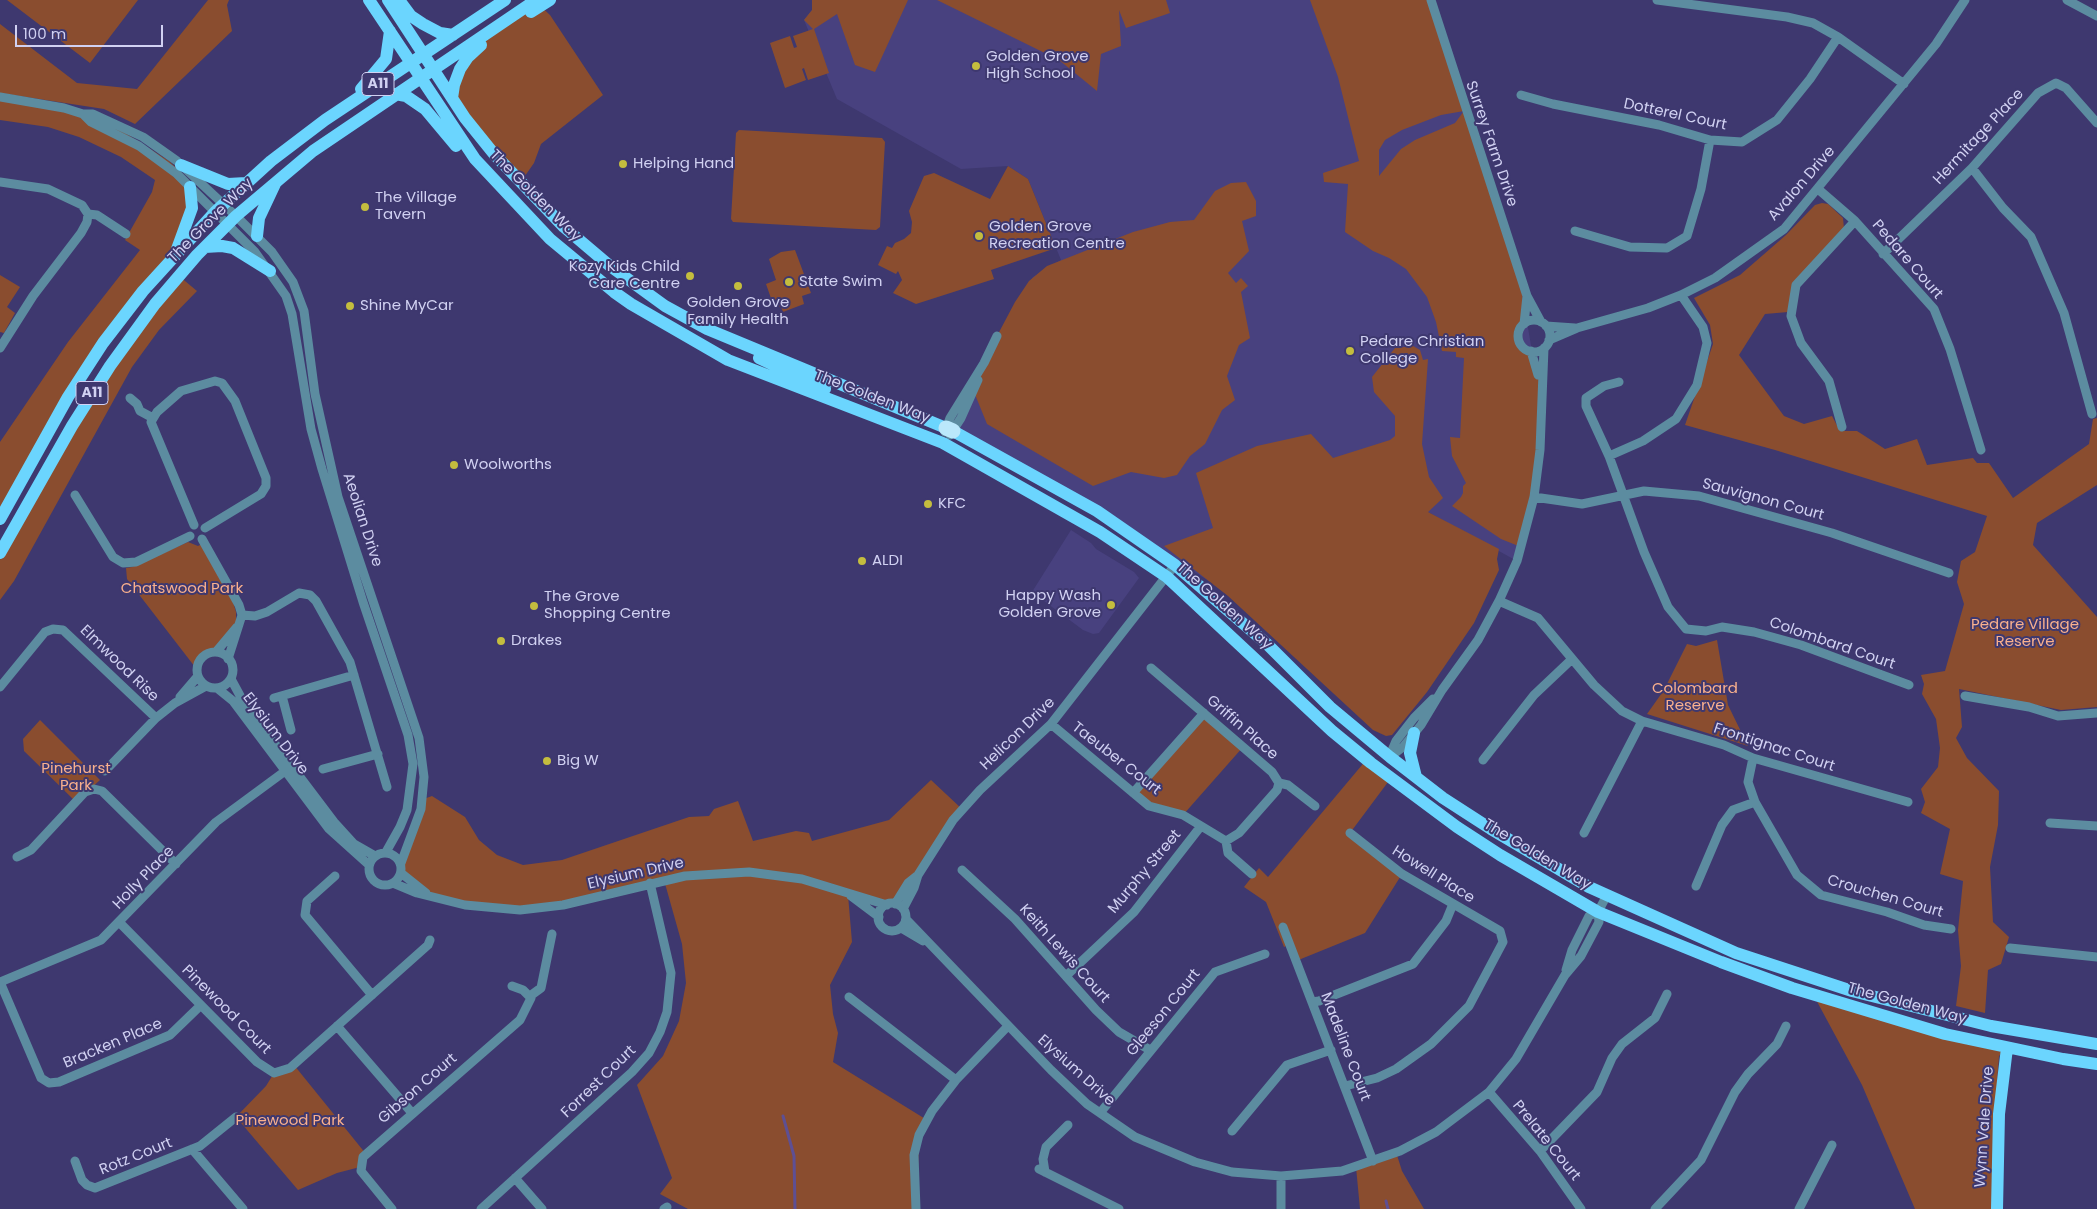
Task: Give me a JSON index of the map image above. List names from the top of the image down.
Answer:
{
  "streets": {
    "main road": [
      "A11",
      "The Golden Way",
      "The Grove Way",
      "Wynn Vale Drive"
    ],
    "street": [
      "Dotterel Court",
      "Hermitage Place",
      "Surrey Farm Drive",
      "Avalon Drive",
      "Pedare Court",
      "Sauvignon Court",
      "Aeolian Drive",
      "Colombard Court",
      "Elmwood Rise",
      "Griffin Place",
      "Elysium Drive",
      "Helicon Drive",
      "Frontignac Court",
      "Taeuber Court",
      "Murphy Street",
      "Howell Place",
      "Holly Place",
      "Crouchen Court",
      "Keith Lewis Court",
      "Pinewood Court",
      "Gleeson Court",
      "Bracken Place",
      "Madeline Court",
      "Forrest Court",
      "Gibson Court",
      "Prelate Court",
      "Rotz Court"
    ]
  },
  "crossings": [
    ["Hermitage Place", "Pedare Court"],
    ["Surrey Farm Drive", "Avalon Drive"],
    ["Avalon Drive", "Pedare Court"],
    ["The Golden Way", "The Grove Way"],
    ["The Golden Way", "Elysium Drive"],
    ["The Golden Way", "Helicon Drive"],
    ["The Golden Way", "Wynn Vale Drive"],
    ["The Grove Way", "Aeolian Drive"],
    ["Sauvignon Court", "Colombard Court"],
    ["Aeolian Drive", "Elysium Drive"],
    ["Elysium Drive", "Helicon Drive"],
    ["Elysium Drive", "Holly Place"],
    ["Elysium Drive", "Gleeson Court"],
    ["Elysium Drive", "Madeline Court"],
    ["Elysium Drive", "Forrest Court"],
    ["Elysium Drive", "Prelate Court"],
    ["Helicon Drive", "Taeuber Court"],
    ["Frontignac Court", "Crouchen Court"],
    ["Taeuber Court", "Murphy Street"],
    ["Murphy Street", "Keith Lewis Court"],
    ["Howell Place", "Madeline Court"],
    ["Holly Place", "Pinewood Court"],
    ["Holly Place", "Bracken Place"],
    ["Keith Lewis Court", "Gleeson Court"],
    ["Pinewood Court", "Bracken Place"]
  ],
  "parks": [
    "Chatswood Park",
    "Pedare Village Reserve",
    "Colombard Reserve",
    "Pinehurst Park",
    "Pinewood Park"
  ],
  "places": [
    "Golden Grove High School",
    "Helping Hand",
    "The Village Tavern",
    "Golden Grove Recreation Centre",
    "Kozy Kids Child Care Centre",
    "State Swim",
    "Golden Grove Family Health",
    "Shine MyCar",
    "Pedare Christian College",
    "Woolworths",
    "KFC",
    "ALDI",
    "Happy Wash Golden Grove",
    "The Grove Shopping Centre",
    "Drakes",
    "Big W"
  ],
  "scale_bar": "100 m"
}
